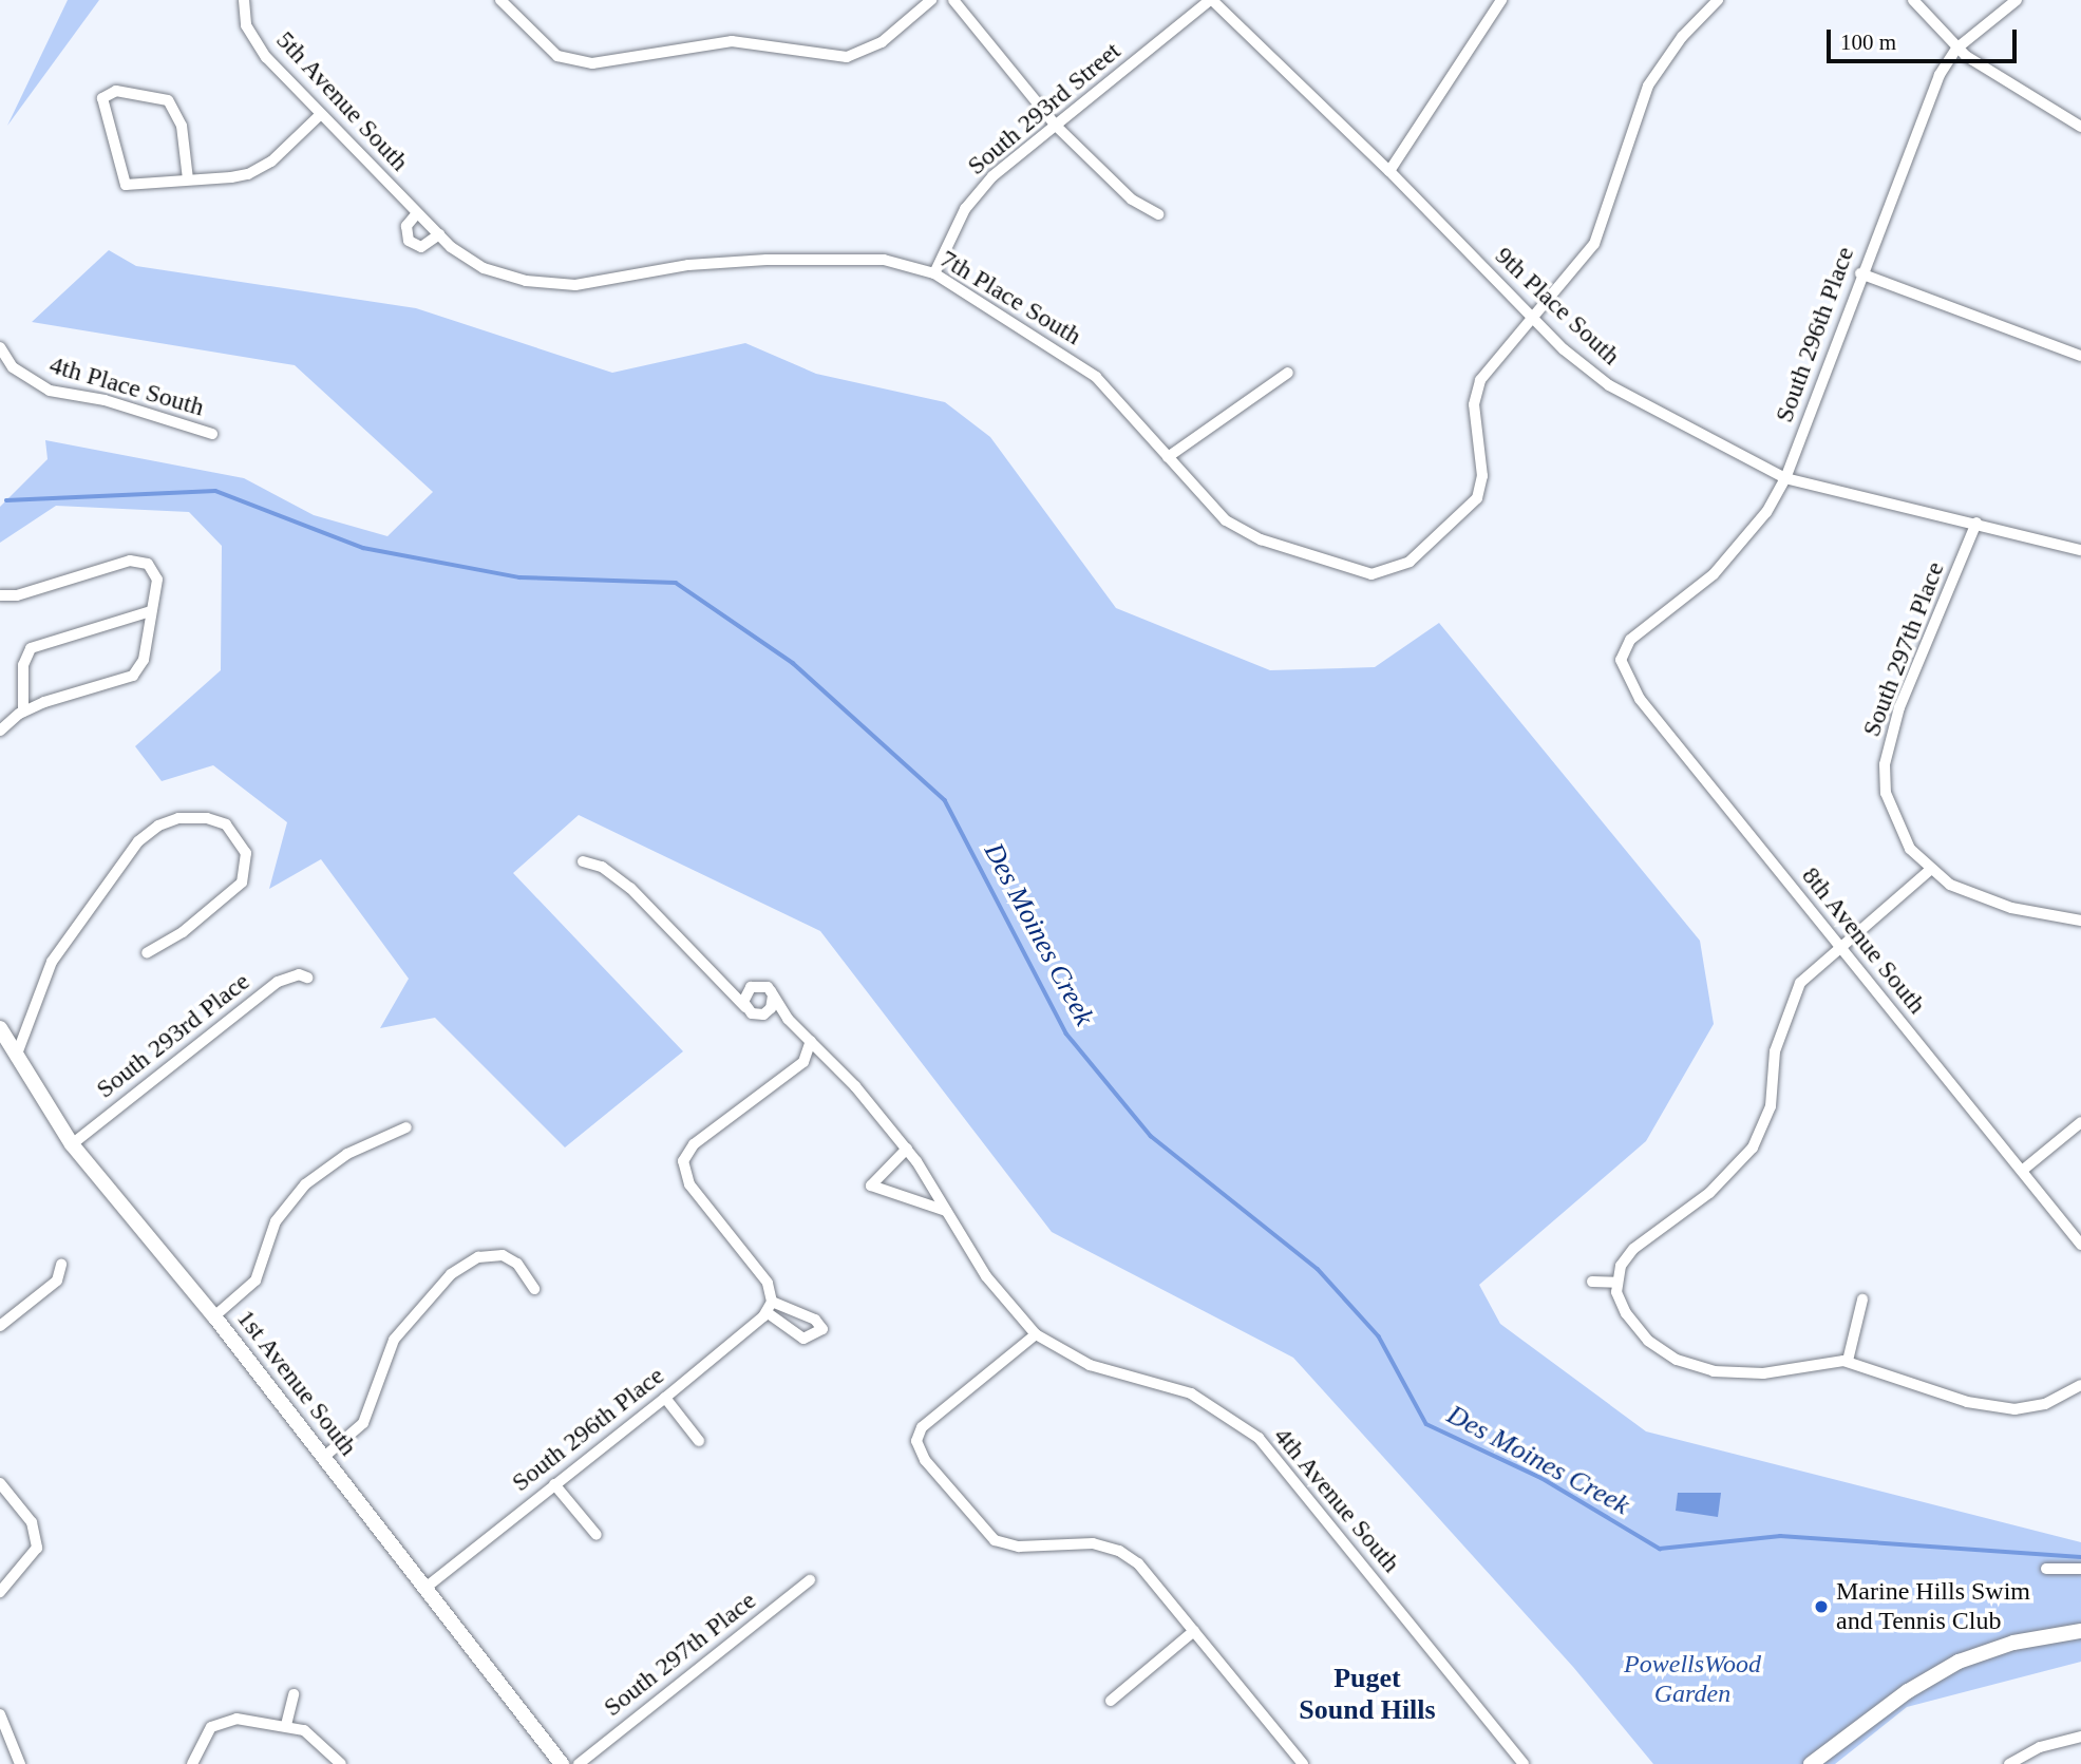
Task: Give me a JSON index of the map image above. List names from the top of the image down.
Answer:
{
  "streets": {
    "street": [
      "5th Avenue South",
      "South 293rd Street",
      "7th Place South",
      "9th Place South",
      "South 296th Place",
      "4th Place South",
      "South 297th Place",
      "8th Avenue South",
      "South 293rd Place",
      "1st Avenue South",
      "4th Avenue South"
    ]
  },
  "crossings": [
    ["5th Avenue South", "7th Place South"],
    ["South 293rd Street", "7th Place South"],
    ["South 293rd Street", "9th Place South"],
    ["7th Place South", "9th Place South"],
    ["9th Place South", "South 296th Place"],
    ["9th Place South", "South 297th Place"],
    ["South 296th Place", "8th Avenue South"],
    ["South 296th Place", "1st Avenue South"],
    ["South 293rd Place", "1st Avenue South"]
  ],
  "districts": ["Puget Sound Hills"],
  "water": ["Des Moines Creek"],
  "parks": ["PowellsWood Garden"],
  "places": ["Marine Hills Swim and Tennis Club"],
  "scale_bar": "100 m"
}
